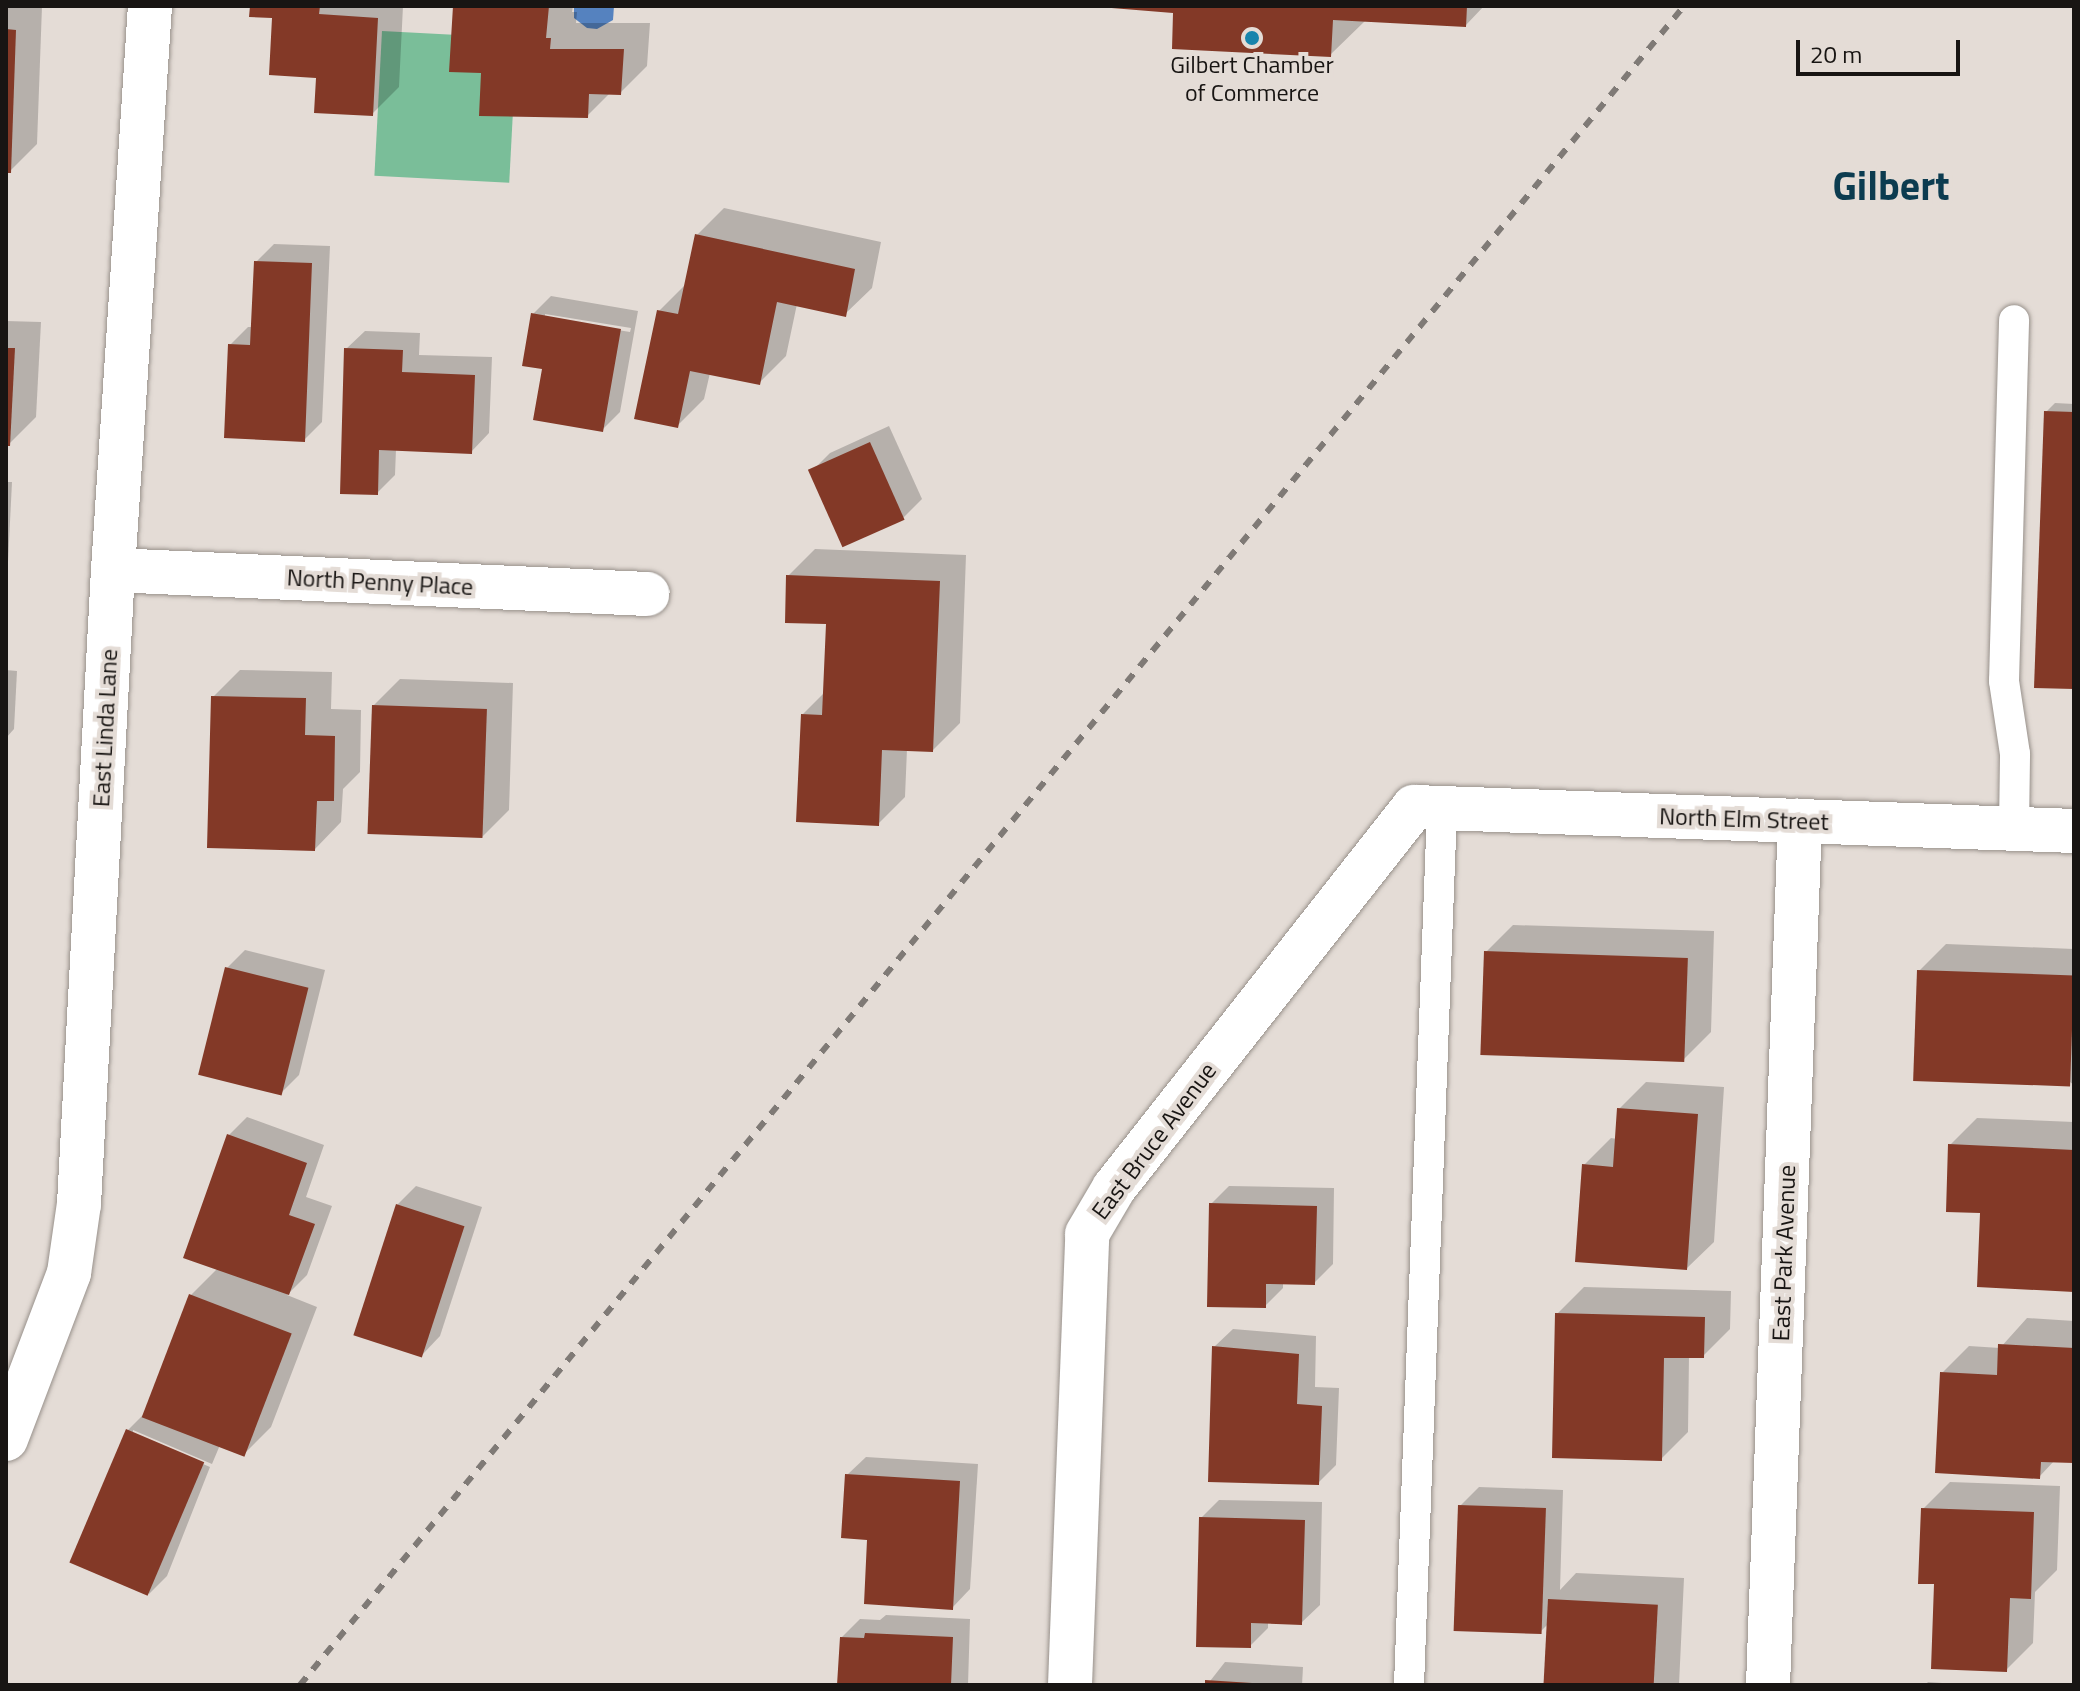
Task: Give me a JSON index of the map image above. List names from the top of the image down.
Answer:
{
  "streets": {
    "street": [
      "North Penny Place",
      "East Linda Lane",
      "North Elm Street",
      "East Bruce Avenue",
      "East Park Avenue"
    ]
  },
  "crossings": [
    ["North Penny Place", "East Linda Lane"],
    ["North Elm Street", "East Bruce Avenue"],
    ["North Elm Street", "East Park Avenue"]
  ],
  "districts": ["Gilbert"],
  "places": ["Gilbert Chamber of Commerce"],
  "scale_bar": "20 m"
}
